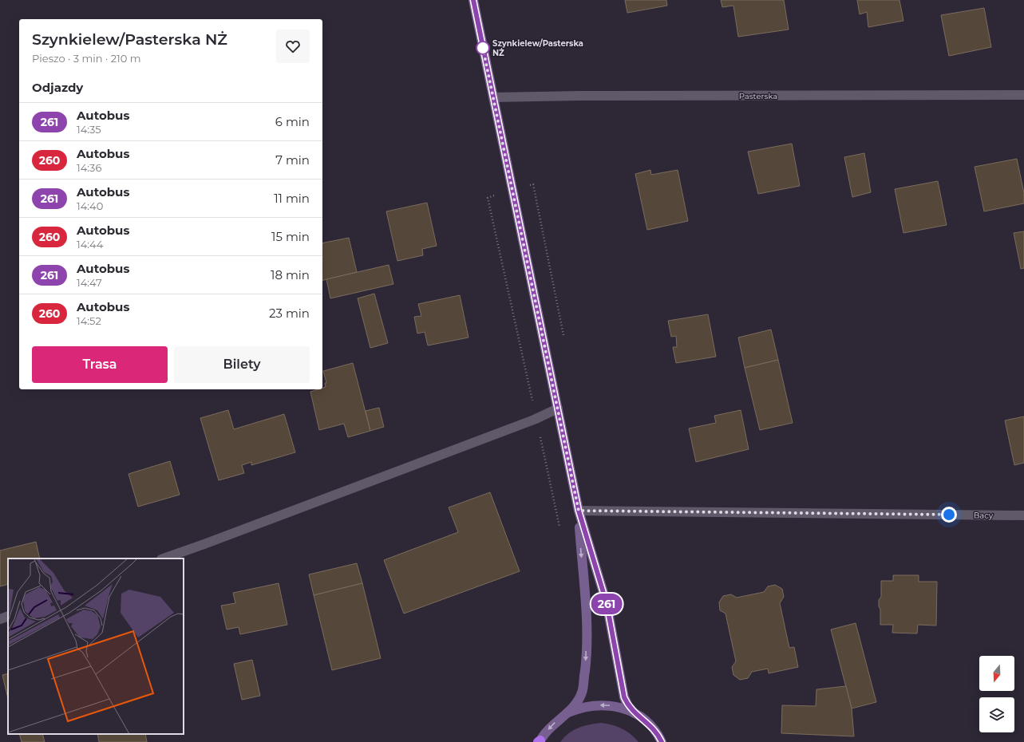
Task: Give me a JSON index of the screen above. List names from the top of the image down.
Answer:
{
  "streets": {
    "street": ["Pasterska", "Bacy"]
  },
  "places": ["Szynkielew/Pasterska NŻ"],
  "lines": ["bus line 261"],
  "north": "bottom",
  "page": {
    "on_map": "261",
    "heading": [
      ["Szynkielew/Pasterska NŻ", "Pieszo · 3 min · 210 m"],
      "Odjazdy"
    ],
    "list": [
      {
        "mark": "261",
        "name": "Autobus",
        "note": "14:35",
        "value": "6 min"
      },
      {
        "mark": "260",
        "name": "Autobus",
        "note": "14:36",
        "value": "7 min"
      },
      {
        "mark": "261",
        "name": "Autobus",
        "note": "14:40",
        "value": "11 min"
      },
      {
        "mark": "260",
        "name": "Autobus",
        "note": "14:44",
        "value": "15 min"
      },
      {
        "mark": "261",
        "name": "Autobus",
        "note": "14:47",
        "value": "18 min"
      },
      {
        "mark": "260",
        "name": "Autobus",
        "note": "14:52",
        "value": "23 min"
      }
    ],
    "buttons": ["Trasa", "Bilety"]
  }
}
